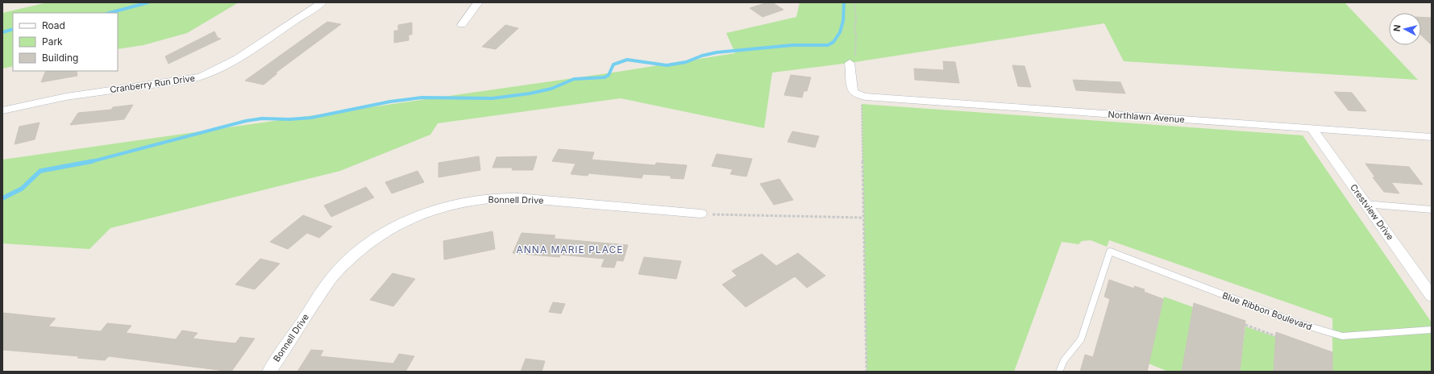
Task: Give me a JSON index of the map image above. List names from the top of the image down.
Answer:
{
  "streets": {
    "street": [
      "Cranberry Run Drive",
      "Northlawn Avenue",
      "Bonnell Drive",
      "Crestview Drive"
    ],
    "lane": ["Blue Ribbon Boulevard"]
  },
  "crossings": [
    ["Northlawn Avenue", "Crestview Drive"]
  ],
  "districts": ["ANNA MARIE PLACE"],
  "legend": ["Road", "Park", "Building"],
  "north": "left"
}
